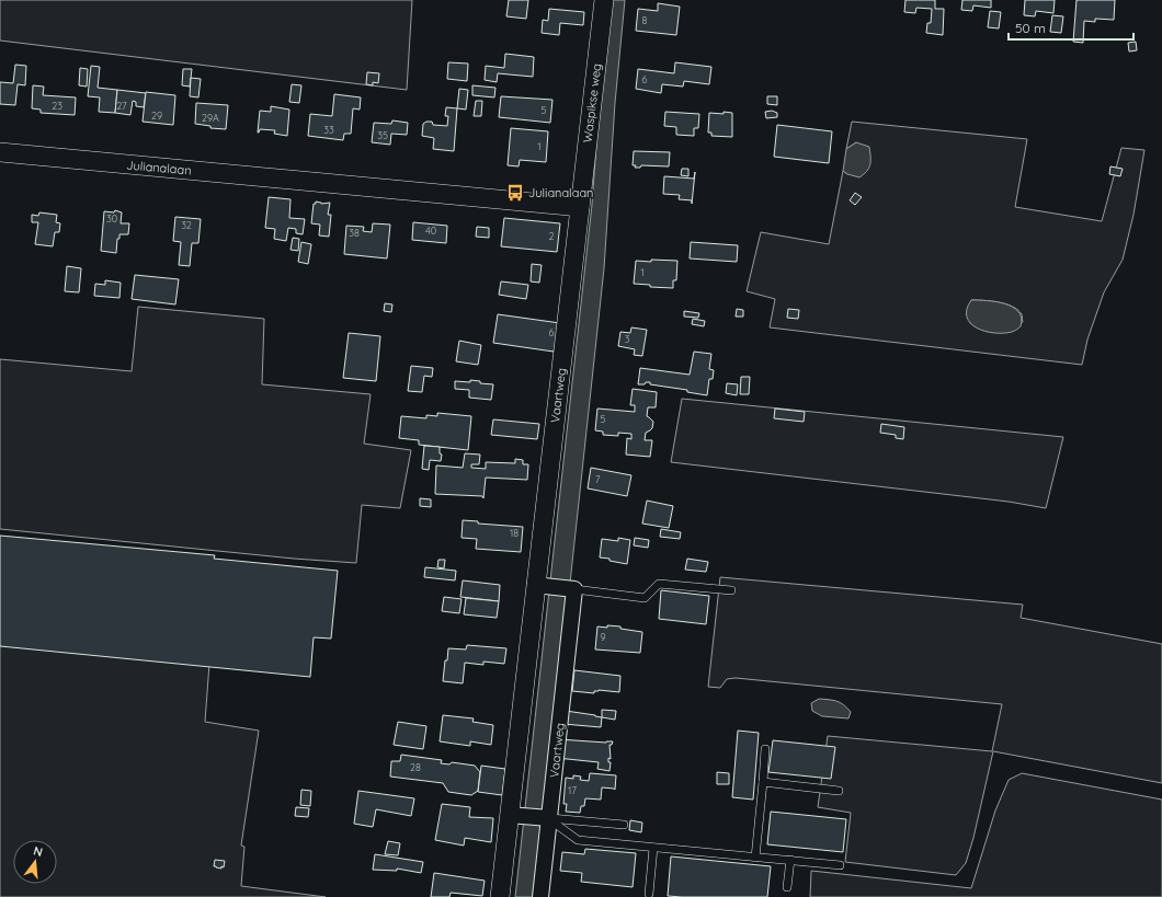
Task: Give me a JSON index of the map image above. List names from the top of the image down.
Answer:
{
  "streets": {
    "street": ["Waspikse weg", "Julianalaan", "Vaartweg"]
  },
  "crossings": [
    ["Waspikse weg", "Julianalaan"],
    ["Waspikse weg", "Vaartweg"],
    ["Julianalaan", "Vaartweg"]
  ],
  "places": {
    "bus stop": ["Julianalaan"]
  },
  "house_numbers": [
    "8",
    "6",
    "23",
    "27",
    "5",
    "29",
    "29A",
    "33",
    "35",
    "1",
    "30",
    "32",
    "40",
    "38",
    "2",
    "1",
    "6",
    "3",
    "5",
    "7",
    "18",
    "9",
    "28",
    "17"
  ],
  "scale_bar": "50 m",
  "north": "top"
}
